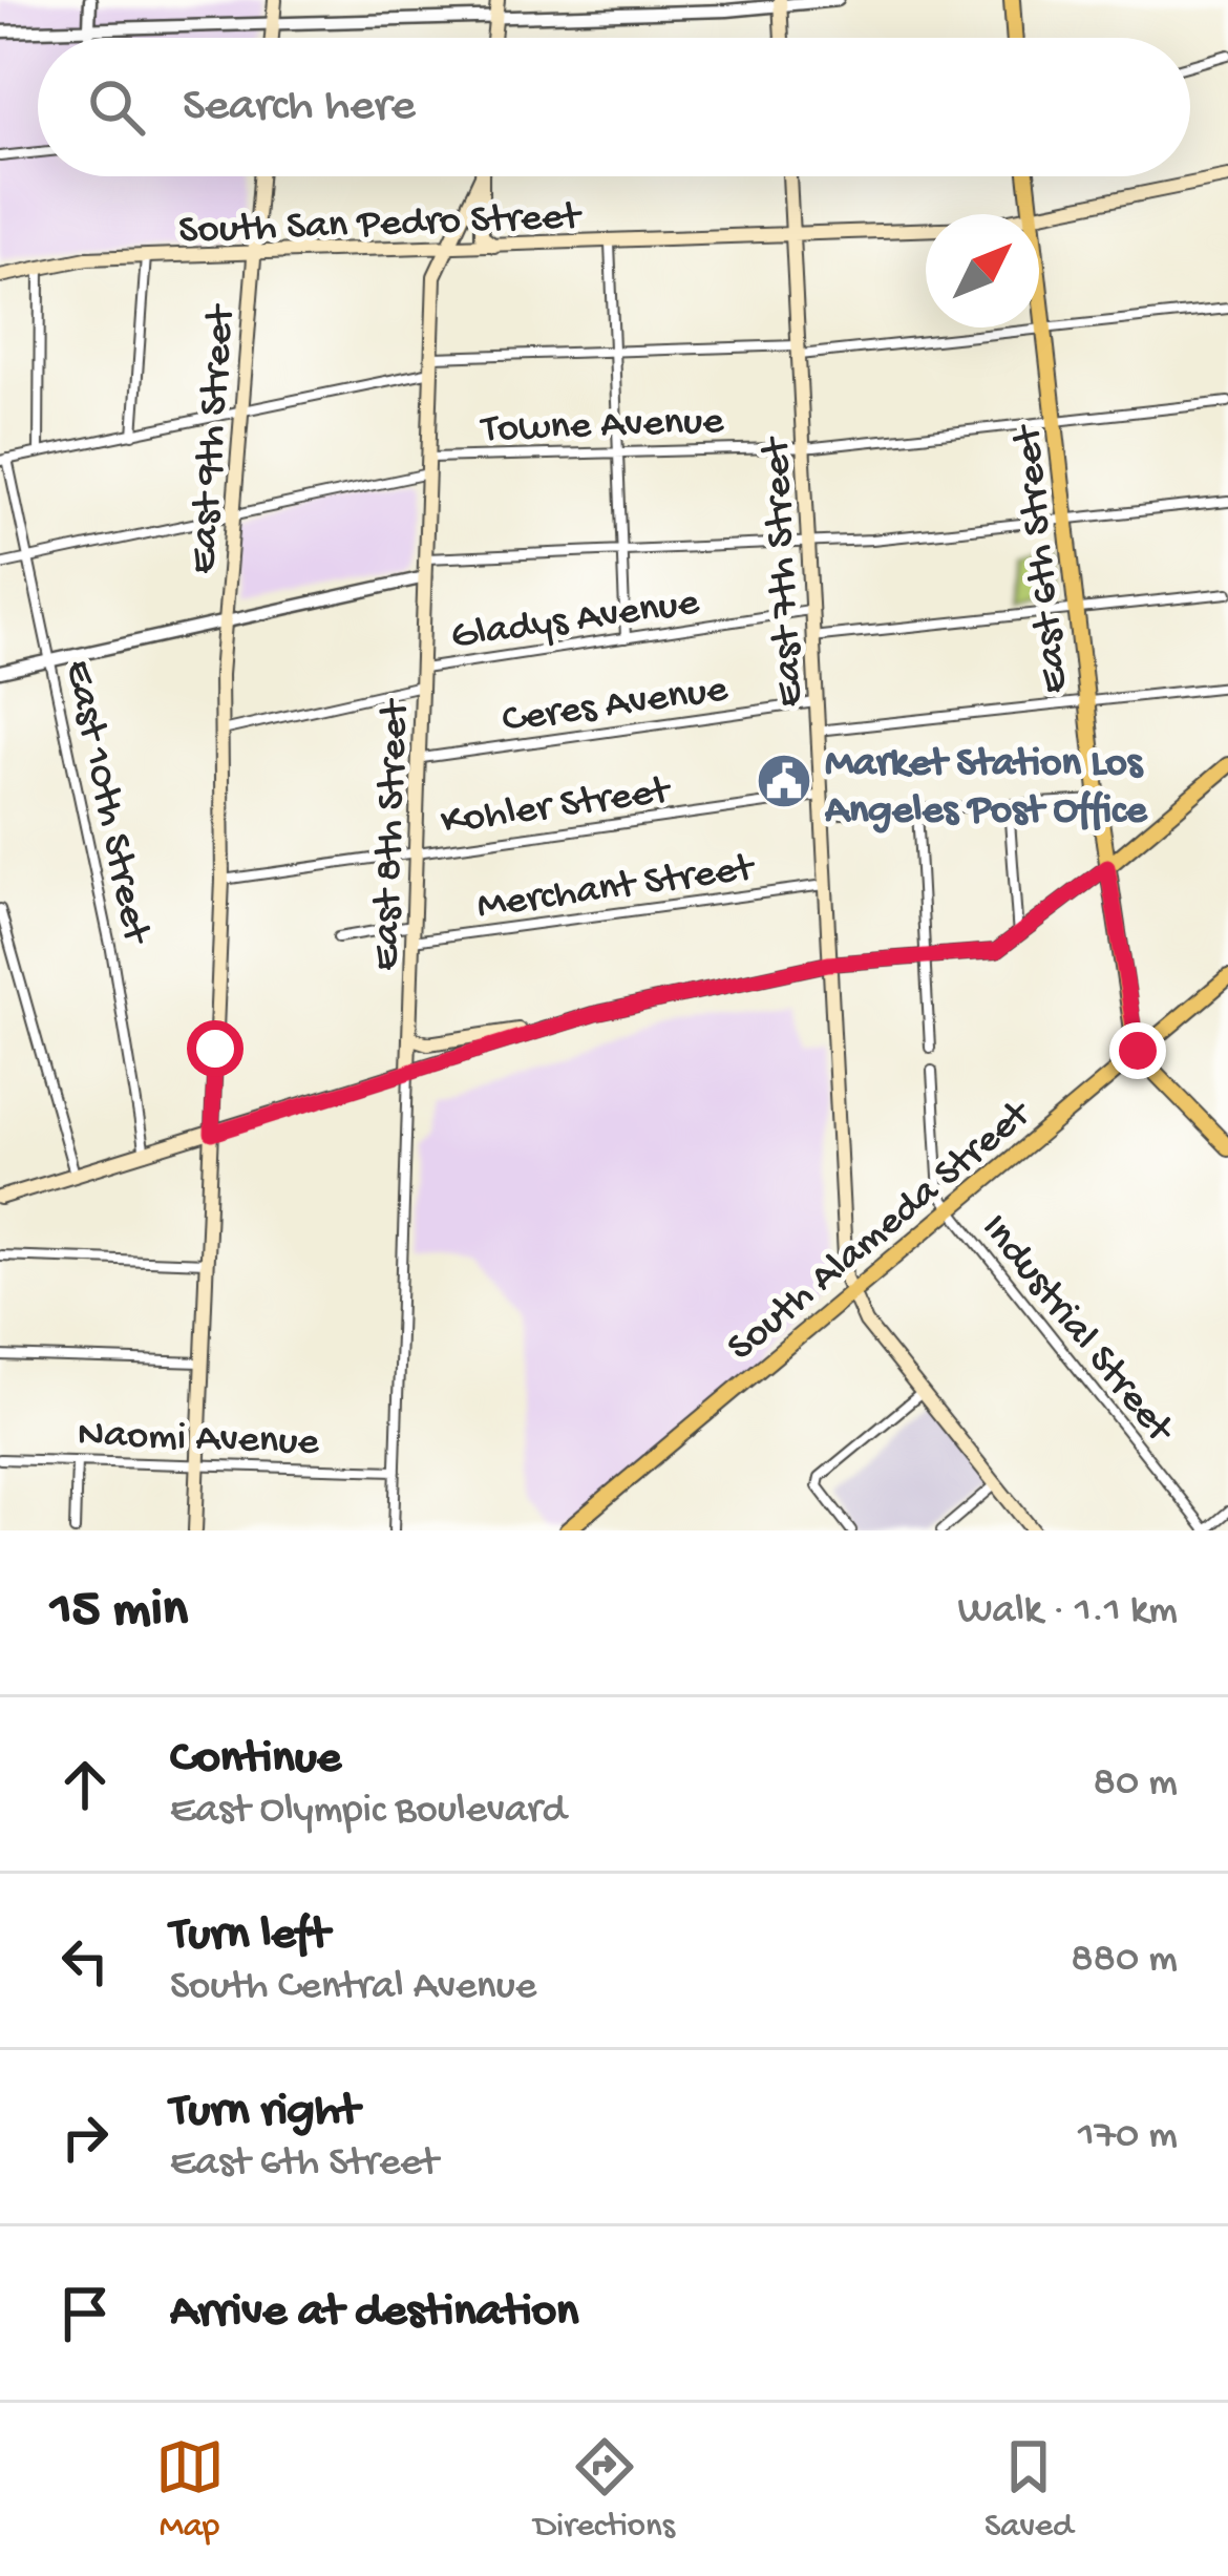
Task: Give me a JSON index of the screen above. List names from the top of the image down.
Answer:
{
  "streets": {
    "main road": [
      "South San Pedro Street",
      "East 9th Street",
      "East 6th Street",
      "East 7th Street",
      "East 8th Street",
      "South Alameda Street"
    ],
    "street": [
      "Towne Avenue",
      "Gladys Avenue",
      "Ceres Avenue",
      "East 10th Street",
      "Kohler Street",
      "Merchant Street",
      "Industrial Street",
      "Naomi Avenue"
    ]
  },
  "crossings": [
    ["South San Pedro Street", "East 9th Street"],
    ["South San Pedro Street", "East 7th Street"],
    ["South San Pedro Street", "East 8th Street"],
    ["Towne Avenue", "East 9th Street"],
    ["Towne Avenue", "East 6th Street"],
    ["Towne Avenue", "East 7th Street"],
    ["Towne Avenue", "East 10th Street"],
    ["Towne Avenue", "East 8th Street"],
    ["East 9th Street", "Gladys Avenue"],
    ["East 9th Street", "Kohler Street"],
    ["East 9th Street", "Naomi Avenue"],
    ["East 6th Street", "South Alameda Street"],
    ["East 7th Street", "Gladys Avenue"],
    ["East 7th Street", "Ceres Avenue"],
    ["East 7th Street", "Kohler Street"],
    ["East 7th Street", "Merchant Street"],
    ["East 7th Street", "South Alameda Street"],
    ["Gladys Avenue", "East 8th Street"],
    ["Ceres Avenue", "East 8th Street"],
    ["Kohler Street", "East 8th Street"],
    ["East 8th Street", "Merchant Street"],
    ["East 8th Street", "Naomi Avenue"],
    ["South Alameda Street", "Industrial Street"]
  ],
  "places": {
    "public building": ["Market Station Los Angeles Post Office"]
  },
  "north": "top right",
  "page": {
    "search": "Search here",
    "heading": ["15 min", "Walk · 1.1 km"],
    "list": [
      ["Continue", "East Olympic Boulevard", "80 m"],
      ["Turn left", "South Central Avenue", "880 m"],
      ["Turn right", "East 6th Street", "170 m"],
      "Arrive at destination"
    ],
    "nav": ["Map", "Directions", "Saved"]
  }
}
